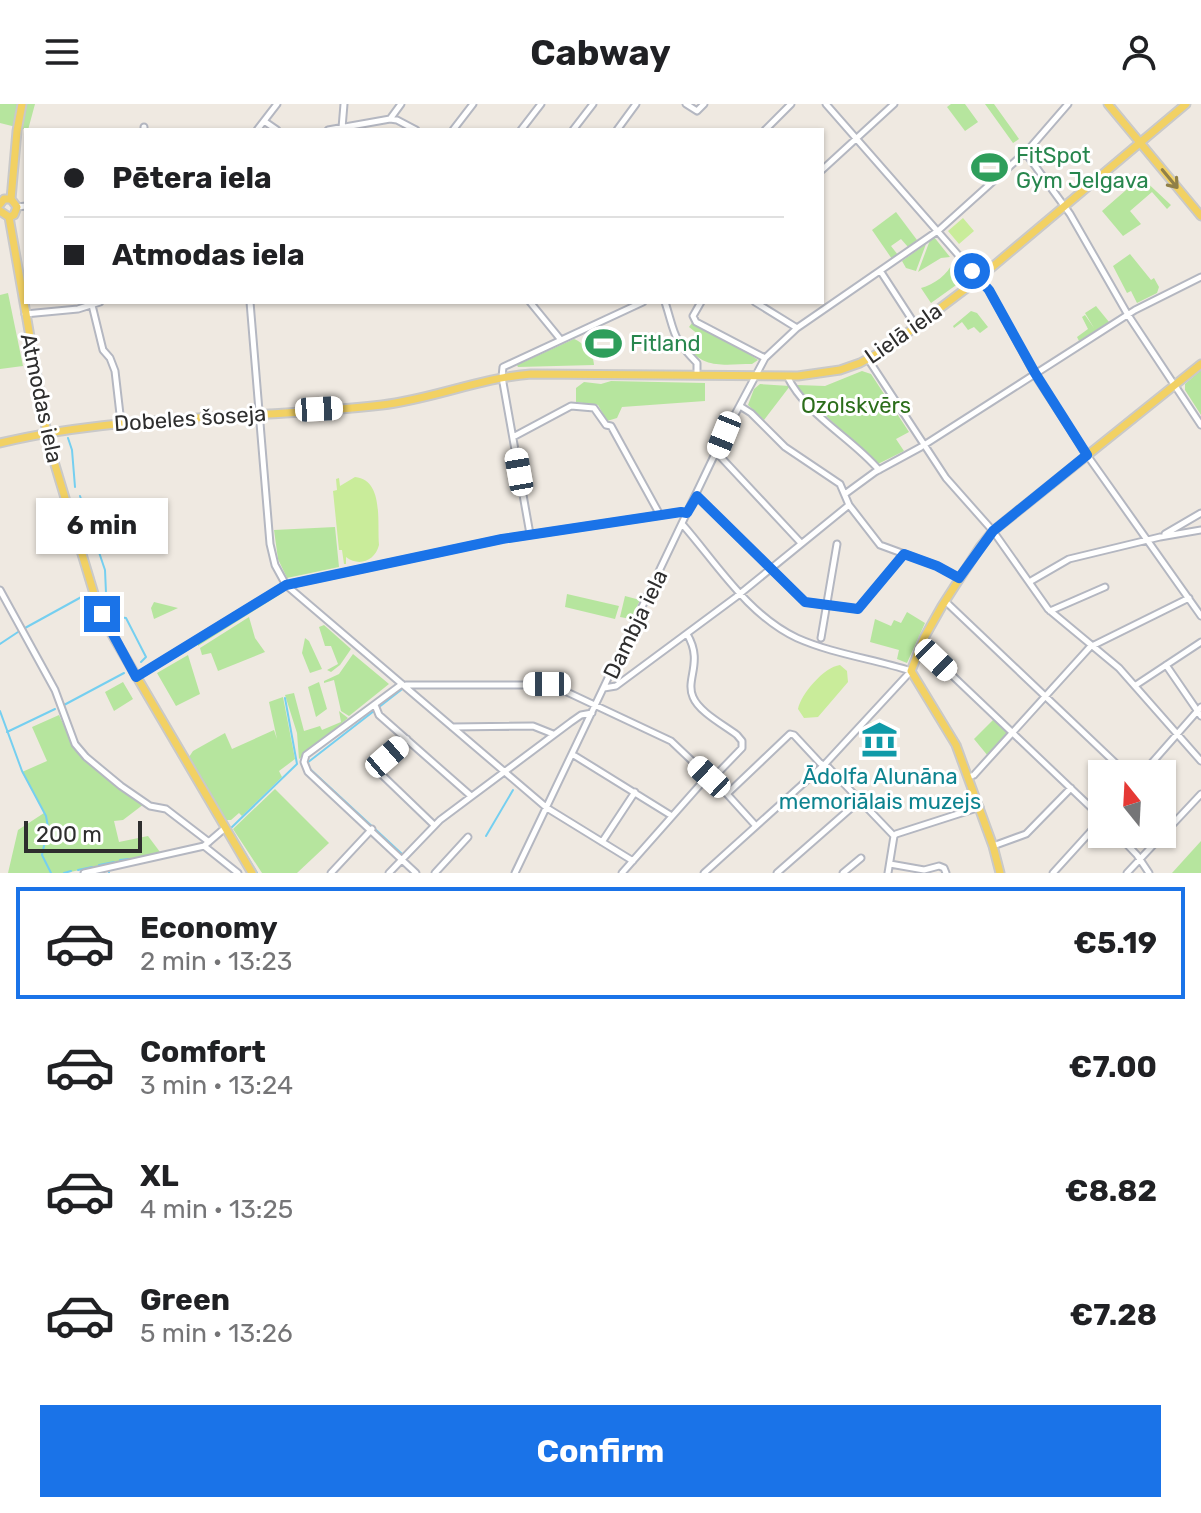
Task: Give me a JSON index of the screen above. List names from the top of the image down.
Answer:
{
  "streets": {
    "main road": ["Lielā iela", "Atmodas iela", "Dobeles šoseja"],
    "street": ["Dambja iela"]
  },
  "crossings": [
    ["Lielā iela", "Dobeles šoseja"],
    ["Lielā iela", "Dambja iela"],
    ["Atmodas iela", "Dobeles šoseja"]
  ],
  "parks": ["Ozolskvērs"],
  "places": {
    "sports": ["FitSpot Gym Jelgava", "Fitland"],
    "museum": ["Ādolfa Alunāna memoriālais muzejs"]
  },
  "scale_bar": "200 m",
  "north": "top",
  "page": {
    "header": "Cabway",
    "banner": ["Pētera iela", "Atmodas iela"],
    "bubble": "6 min",
    "scale": "200 m",
    "list": [
      {
        "name": "Economy",
        "note": "2 min · 13:23",
        "value": "€5.19"
      },
      {
        "name": "Comfort",
        "note": "3 min · 13:24",
        "value": "€7.00"
      },
      {
        "name": "XL",
        "note": "4 min · 13:25",
        "value": "€8.82"
      },
      {
        "name": "Green",
        "note": "5 min · 13:26",
        "value": "€7.28"
      }
    ],
    "buttons": "Confirm"
  }
}
